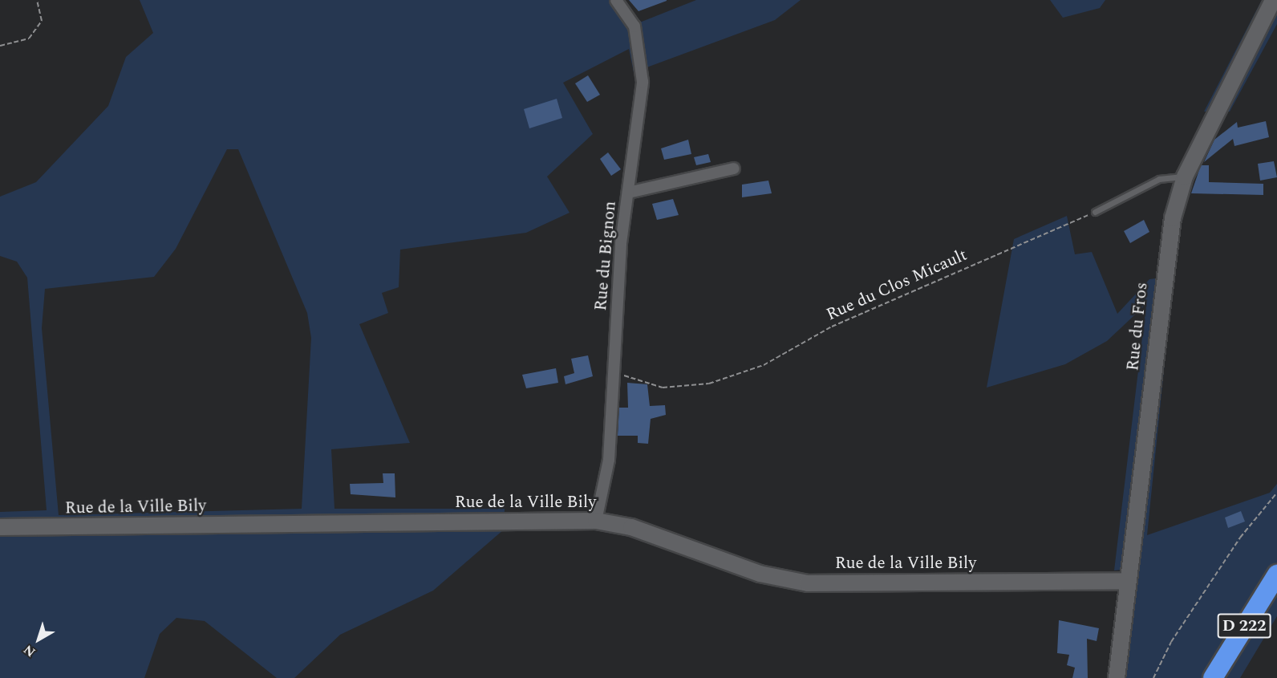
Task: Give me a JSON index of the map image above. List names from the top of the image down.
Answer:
{
  "streets": {
    "highway": ["D 222"],
    "street": ["Rue du Bignon", "Rue du Fros", "Rue de la Ville Bily"],
    "path": ["Rue du Clos Micault"]
  },
  "crossings": [
    ["Rue du Bignon", "Rue du Clos Micault"],
    ["Rue du Bignon", "Rue de la Ville Bily"],
    ["Rue du Fros", "Rue de la Ville Bily"]
  ],
  "north": "bottom left"
}
